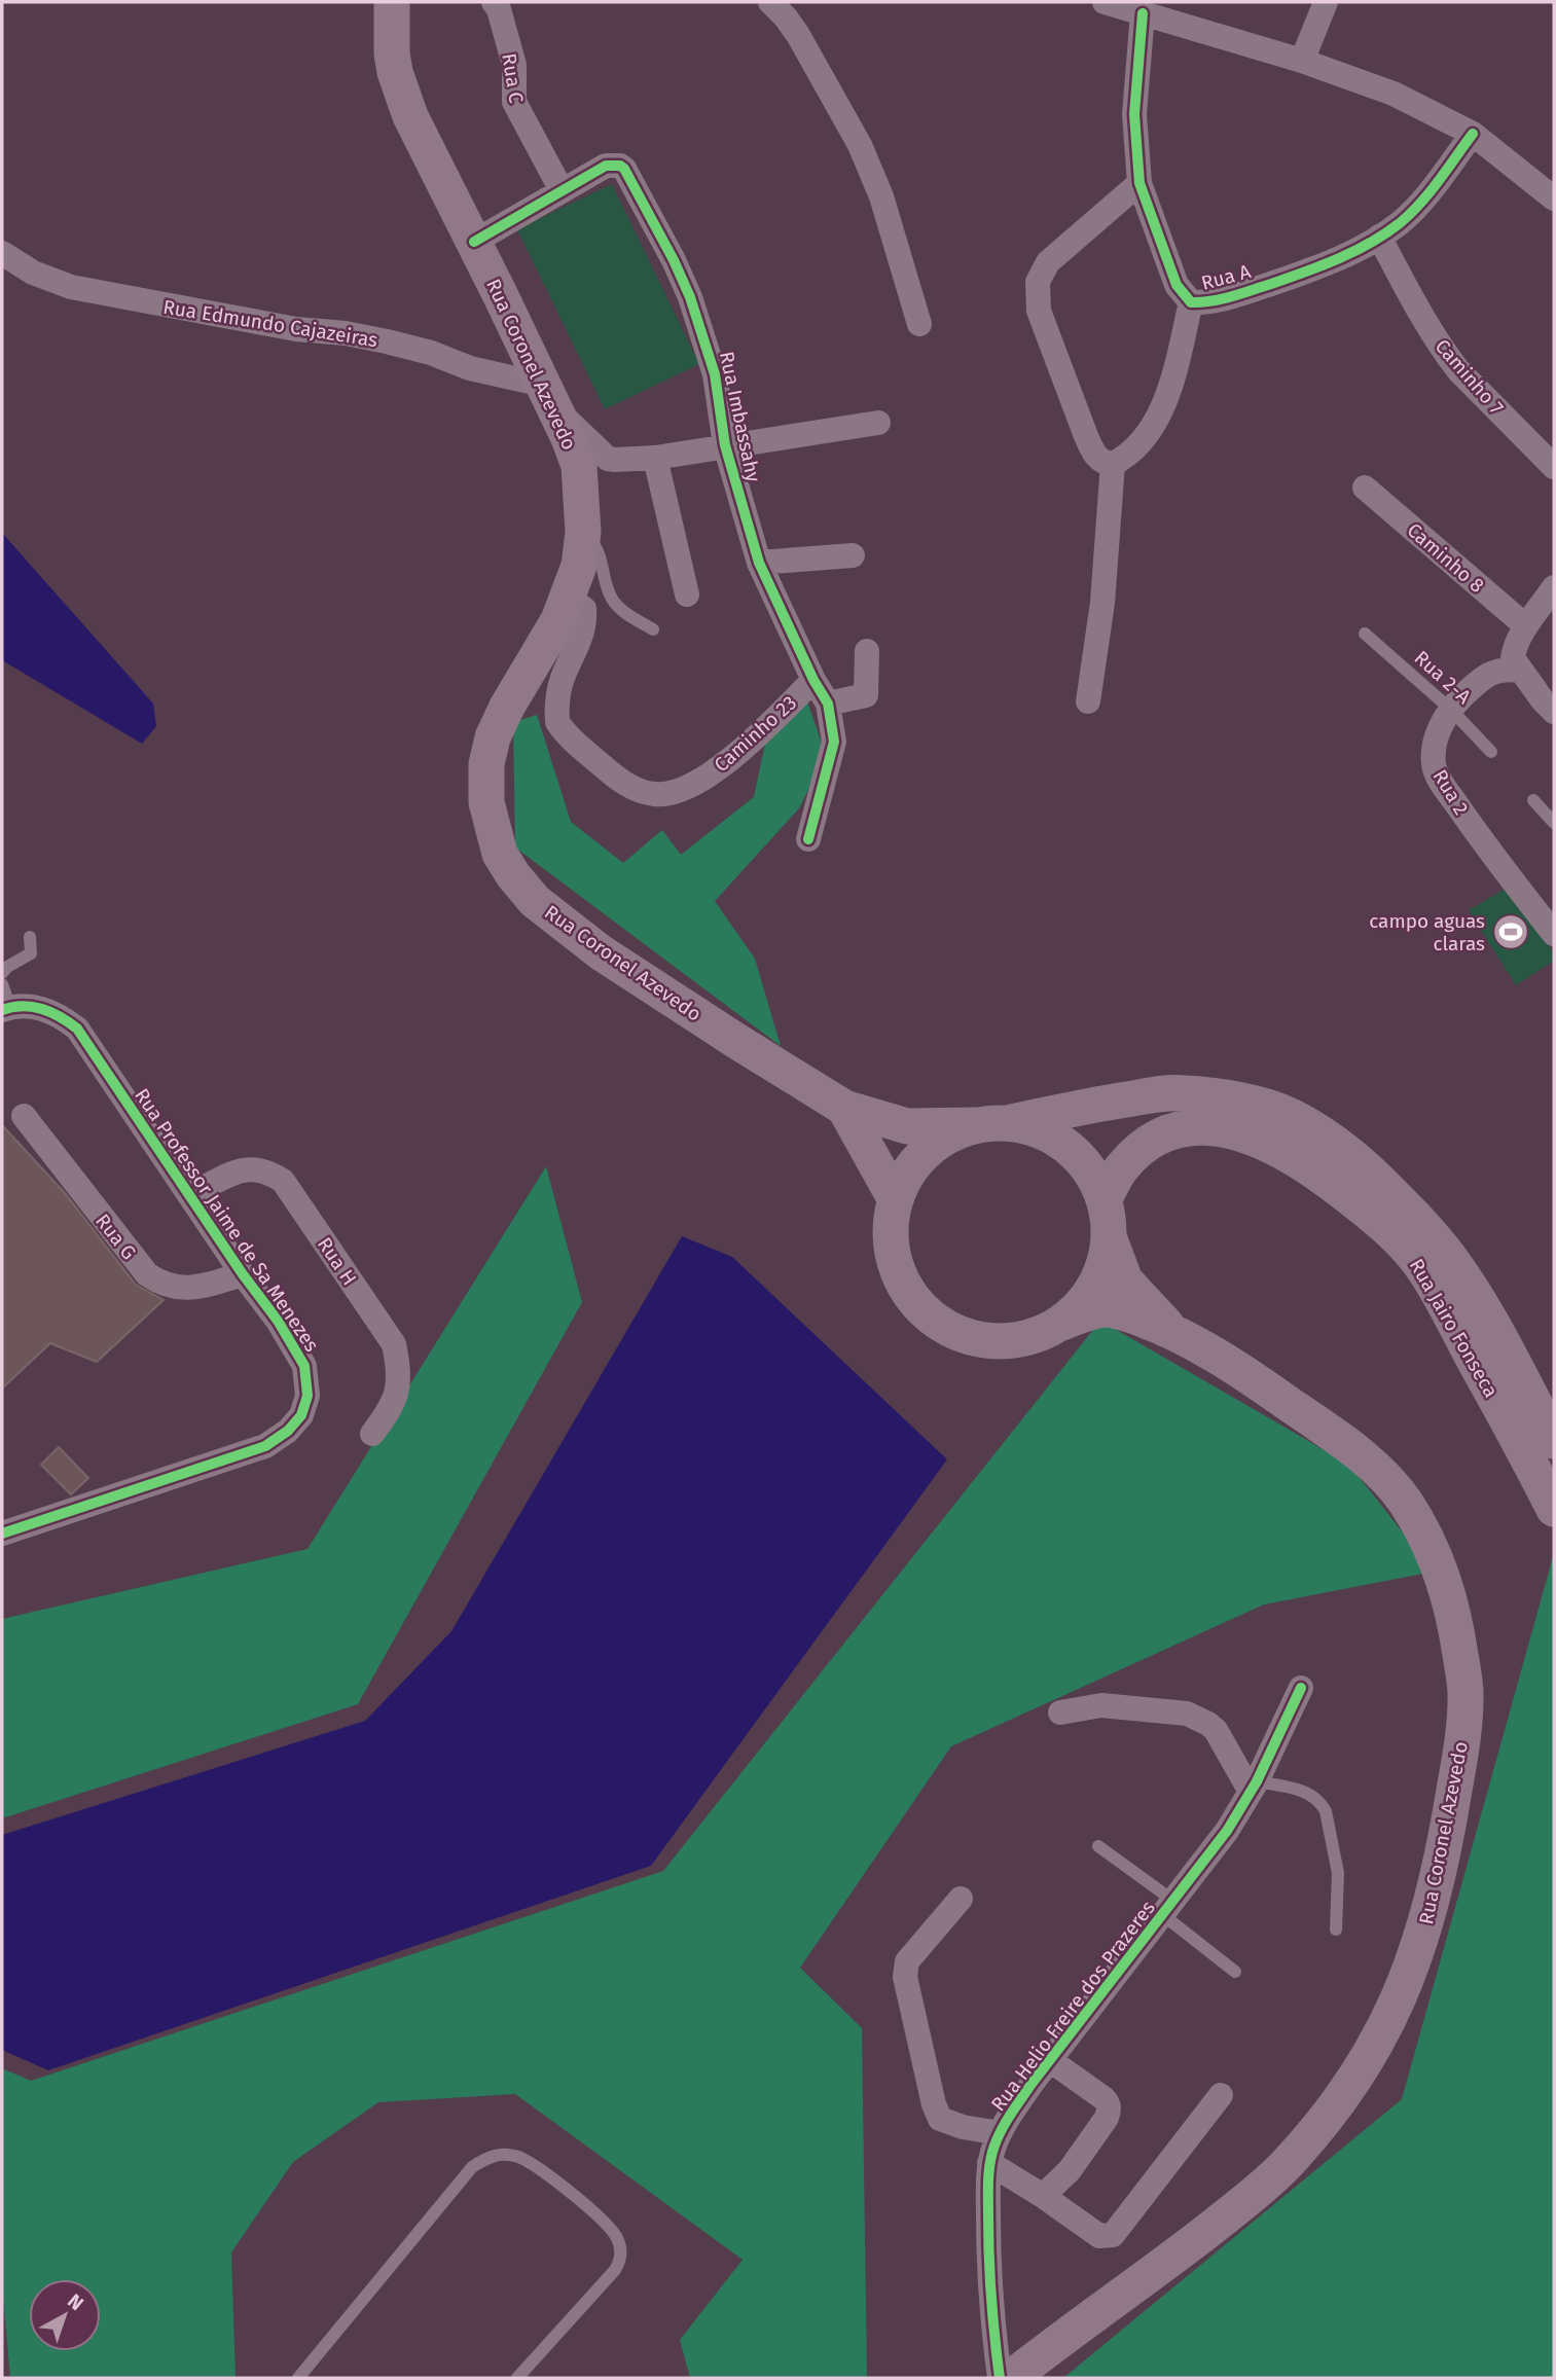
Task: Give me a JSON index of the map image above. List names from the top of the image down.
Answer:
{
  "streets": {
    "main road": ["Rua Coronel Azevedo", "Rua Jairo Fonseca"],
    "street": [
      "Rua C",
      "Rua A",
      "Rua Edmundo Cajazeiras",
      "Caminho 7",
      "Rua Imbassahy",
      "Caminho 8",
      "Caminho 23",
      "Rua 2",
      "Rua Professor Jaime de Sa Menezes",
      "Rua G",
      "Rua H",
      "Rua Helio Freire dos Prazeres"
    ],
    "lane": ["Rua 2-A"]
  },
  "crossings": [
    ["Rua C", "Rua Imbassahy"],
    ["Rua A", "Caminho 7"],
    ["Rua Edmundo Cajazeiras", "Rua Coronel Azevedo"],
    ["Rua Coronel Azevedo", "Rua Imbassahy"],
    ["Rua Coronel Azevedo", "Caminho 23"],
    ["Rua Imbassahy", "Caminho 23"],
    ["Rua 2-A", "Rua 2"],
    ["Rua Professor Jaime de Sa Menezes", "Rua G"],
    ["Rua Professor Jaime de Sa Menezes", "Rua H"]
  ],
  "places": {
    "sports": ["campo aguas claras"]
  },
  "north": "top right"
}
